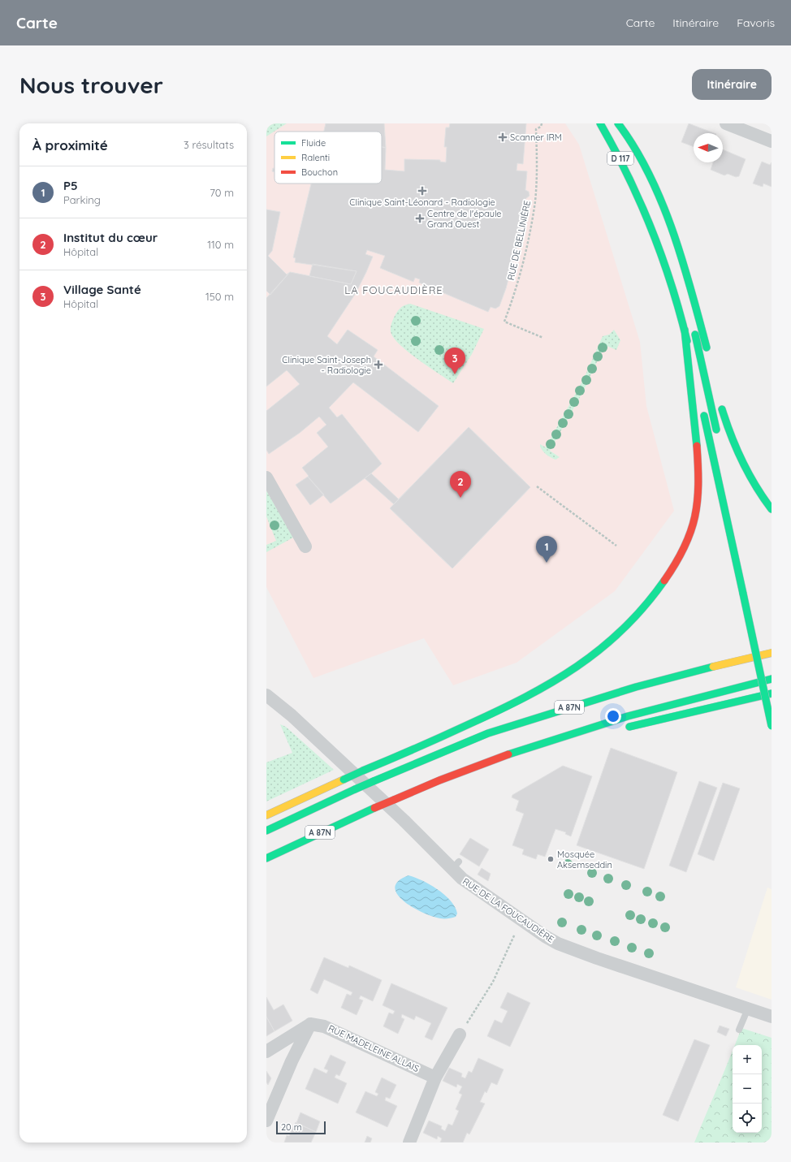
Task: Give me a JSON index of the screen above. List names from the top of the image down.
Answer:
{
  "streets": {
    "highway": ["D 117", "A 87N"],
    "street": ["RUE DE LA FOUCAUDIÈRE", "RUE MADELEINE ALLAIS"],
    "path": ["RUE DE BELLINIÈRE"]
  },
  "districts": ["LA FOUCAUDIÈRE"],
  "places": {
    "health": [
      "Scanner IRM",
      "Clinique Saint-Léonard - Radiologie",
      "Centre de l'épaule Grand Ouest",
      "Clinique Saint-Joseph - Radiologie"
    ],
    "other": ["Mosquée Aksemseddin"]
  },
  "legend": ["Fluide", "Ralenti", "Bouchon"],
  "scale_bar": "20 m",
  "north": "left",
  "page": {
    "header": "Carte",
    "nav": ["Carte", "Itinéraire", "Favoris"],
    "buttons": "Itinéraire",
    "title": "Nous trouver",
    "heading": ["À proximité", "3 résultats"],
    "list": [
      {
        "mark": "1",
        "name": "P5",
        "note": "Parking",
        "value": "70 m"
      },
      {
        "mark": "2",
        "name": "Institut du cœur",
        "note": "Hôpital",
        "value": "110 m"
      },
      {
        "mark": "3",
        "name": "Village Santé",
        "note": "Hôpital",
        "value": "150 m"
      }
    ],
    "pins": ["3", "2", "1"],
    "map_buttons": ["+", "−"],
    "scale": "20 m"
  }
}
